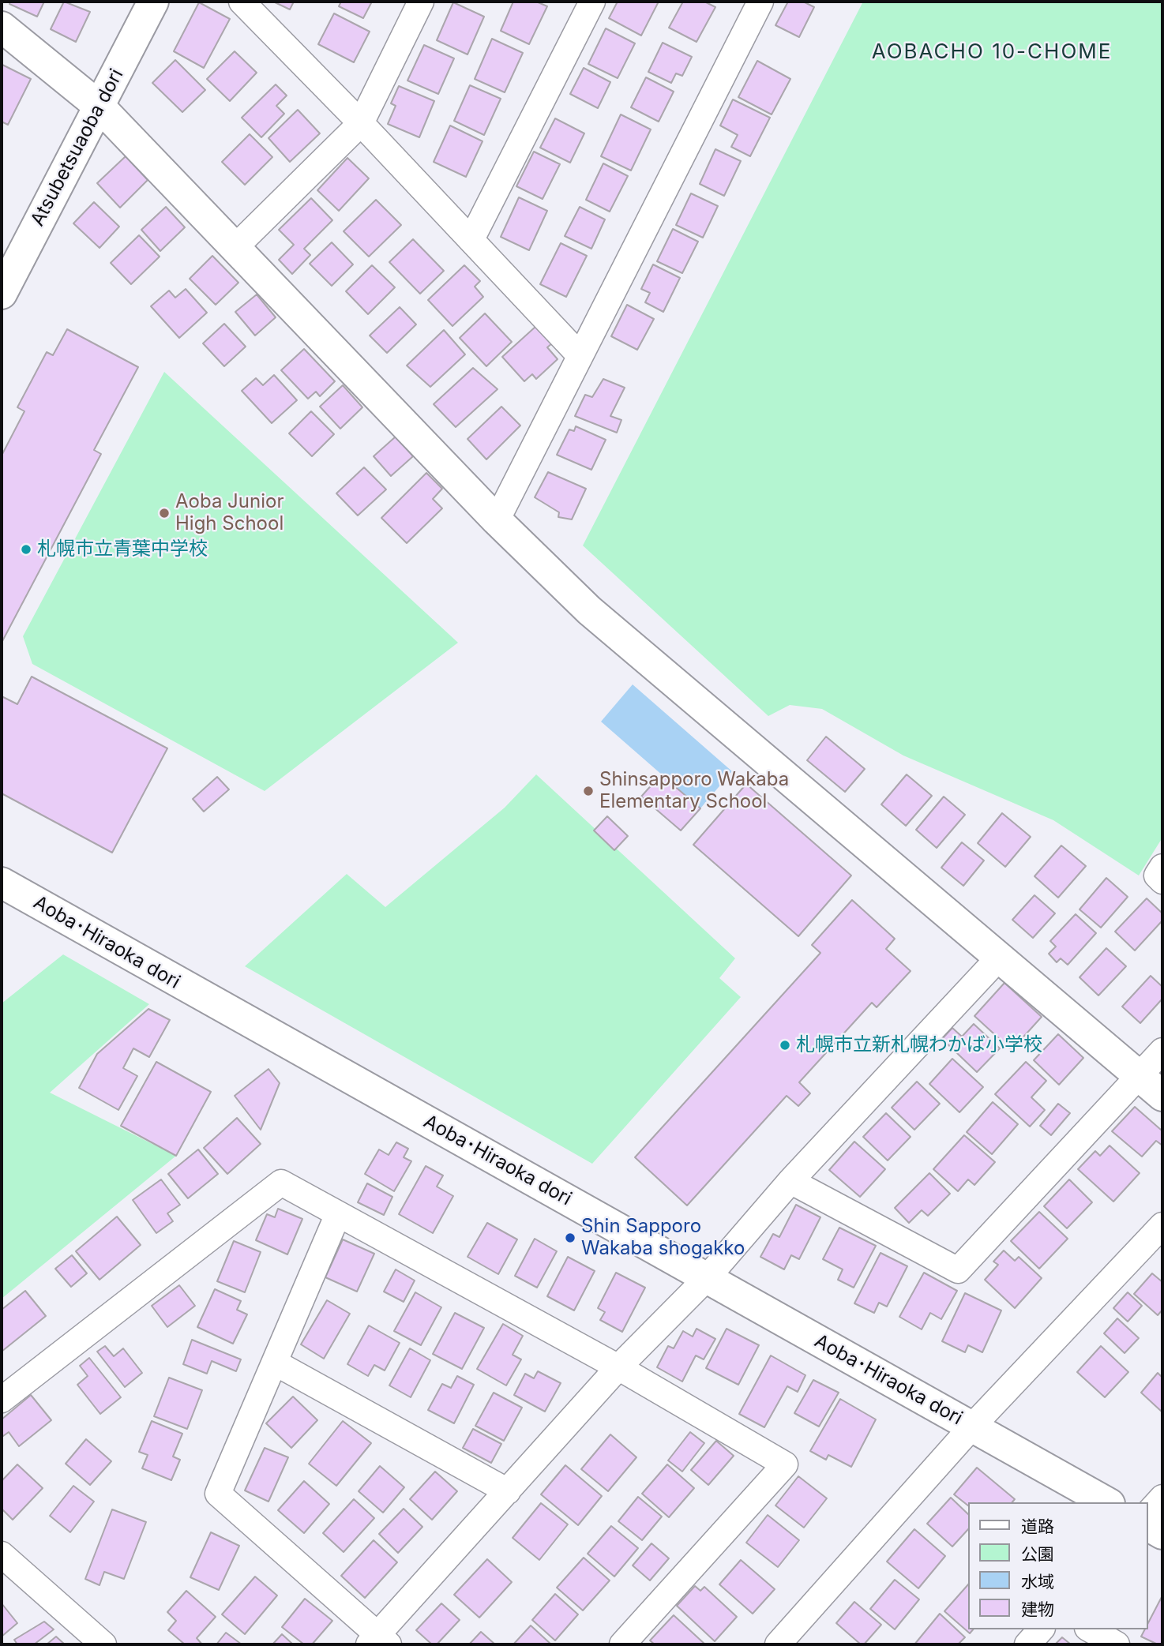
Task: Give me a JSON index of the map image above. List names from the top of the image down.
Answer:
{
  "streets": {
    "street": ["Atsubetsuaoba dori", "Aoba･Hiraoka dori"]
  },
  "districts": ["AOBACHO 10-CHOME"],
  "places": [
    "Aoba Junior High School",
    "札幌市立青葉中学校",
    "Shinsapporo Wakaba Elementary School",
    "札幌市立新札幌わかば小学校",
    "Shin Sapporo Wakaba shogakko"
  ],
  "legend": [
    "道路",
    "公園",
    "水域",
    "建物"
  ]
}
